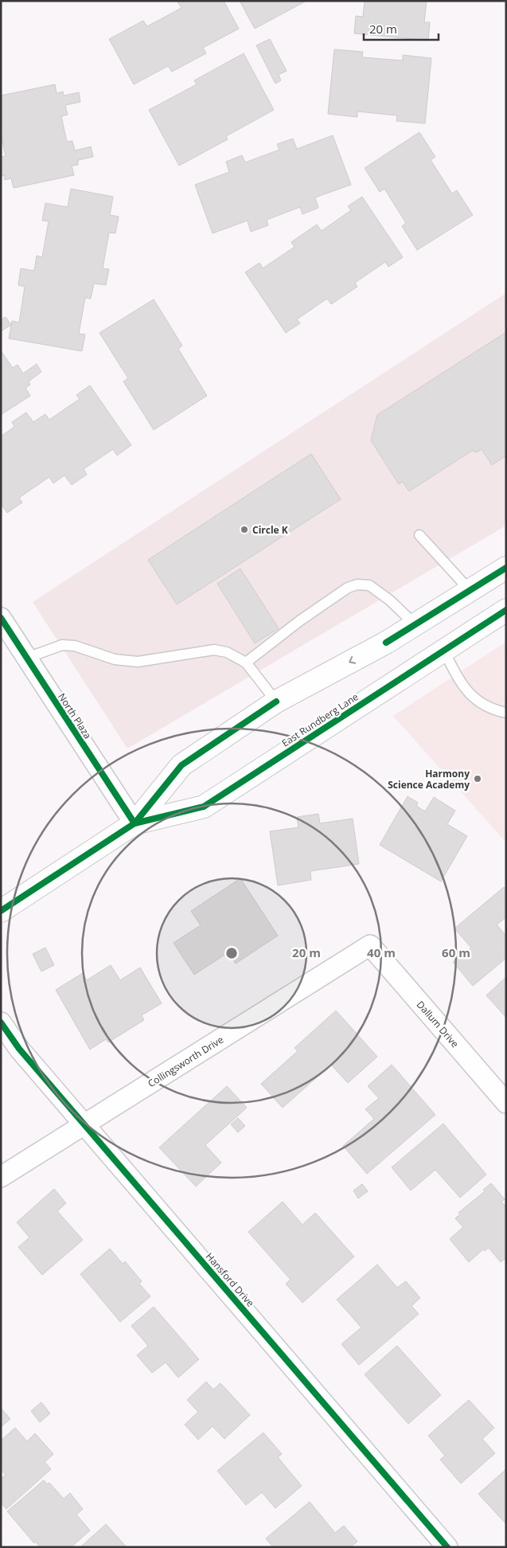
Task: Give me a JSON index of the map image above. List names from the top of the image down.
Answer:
{
  "streets": {
    "main road": ["East Rundberg Lane"],
    "street": [
      "North Plaza",
      "Dallum Drive",
      "Collingsworth Drive",
      "Hansford Drive"
    ]
  },
  "crossings": [
    ["North Plaza", "East Rundberg Lane"],
    ["Dallum Drive", "Collingsworth Drive"],
    ["Collingsworth Drive", "Hansford Drive"]
  ],
  "places": ["Circle K", "Harmony Science Academy"],
  "scale_bar": "20 m",
  "rings": ["20 m", "40 m", "60 m"]
}
